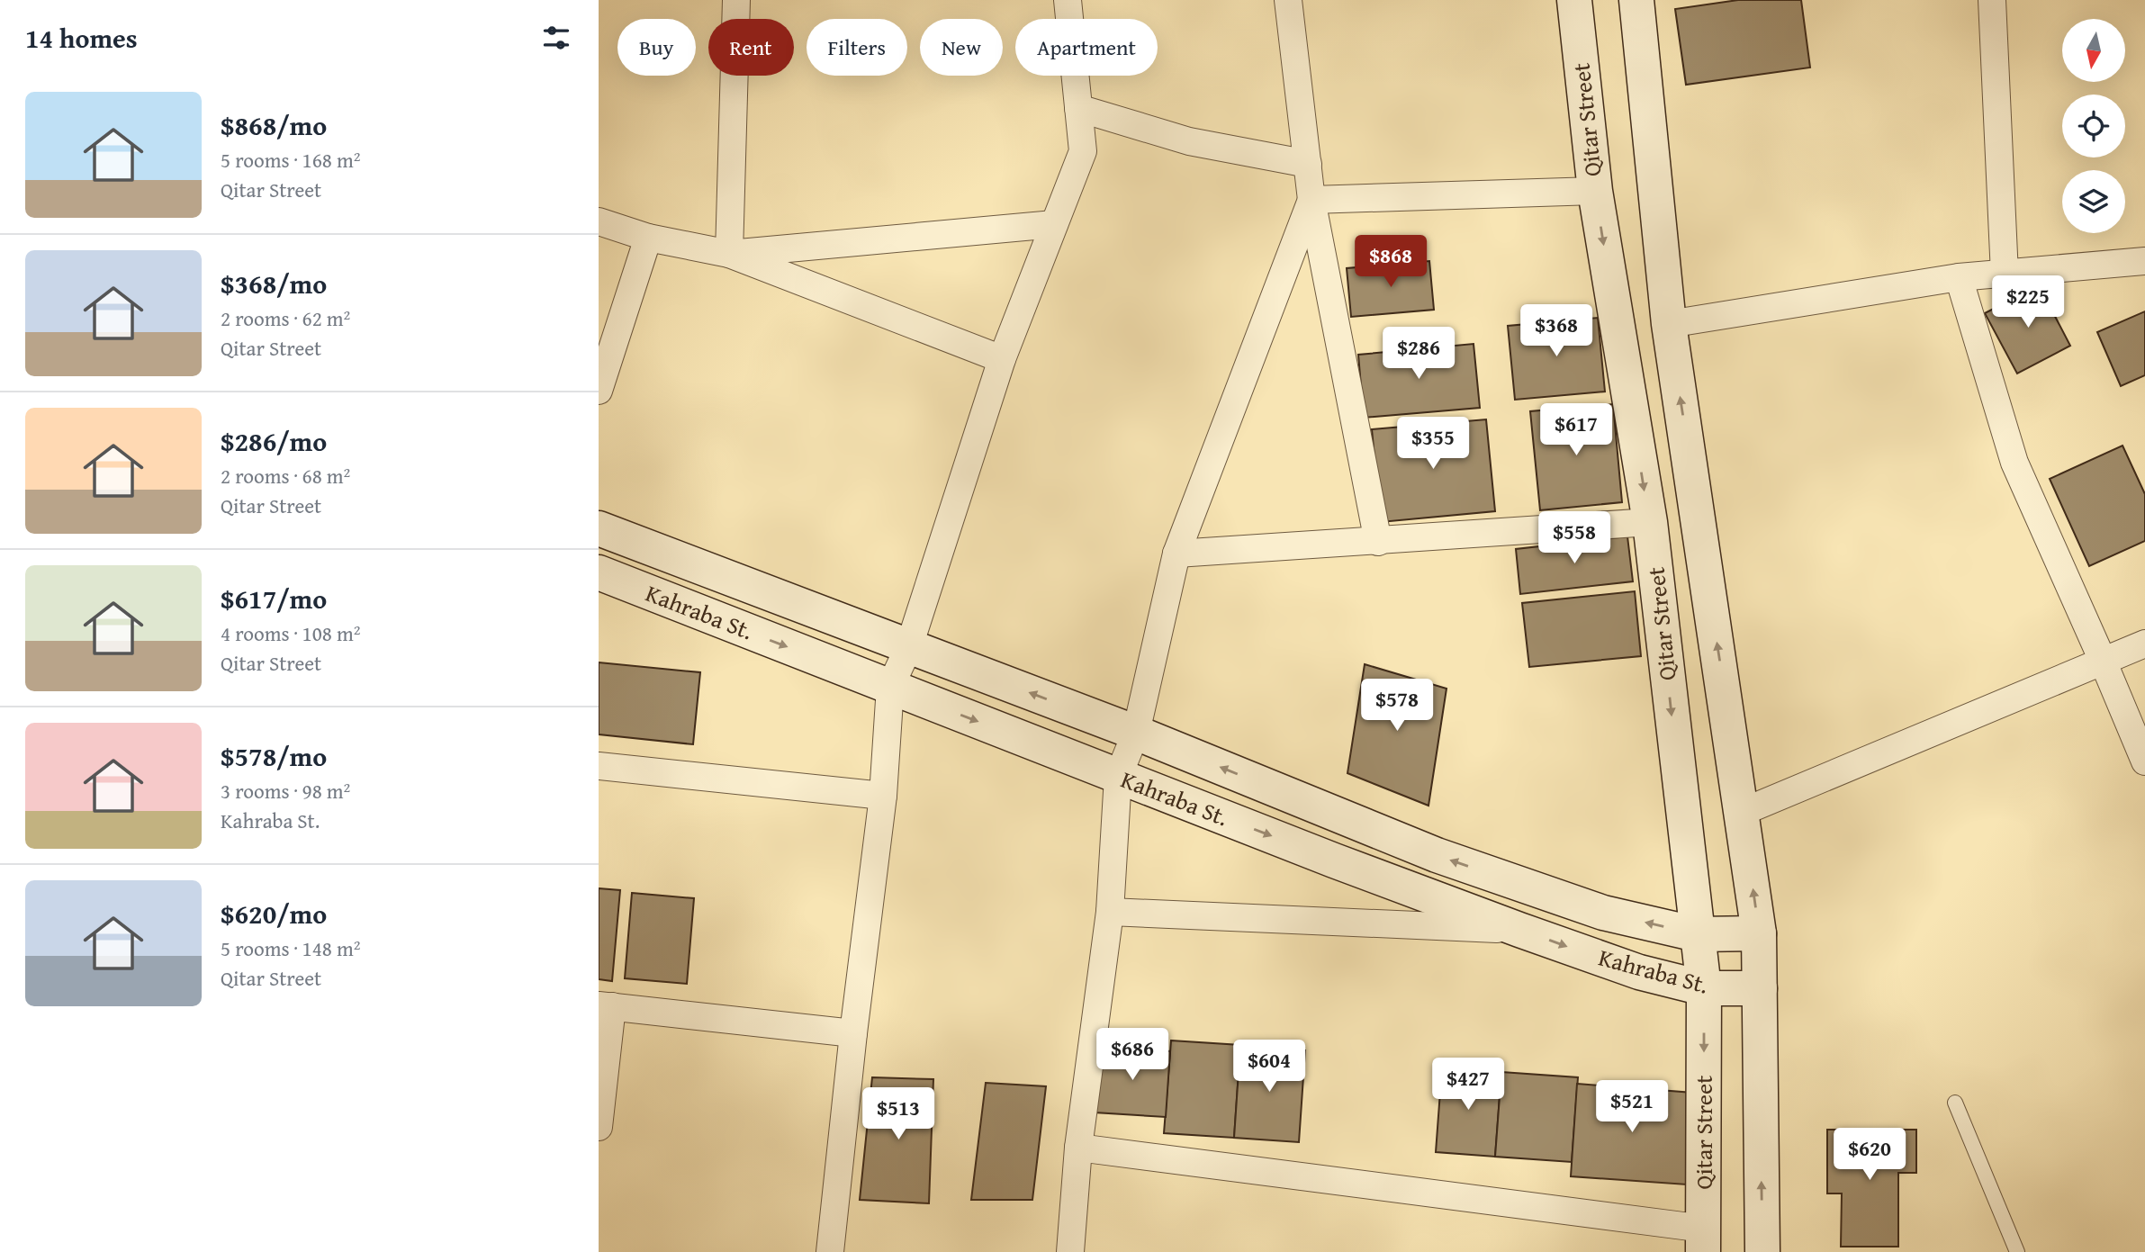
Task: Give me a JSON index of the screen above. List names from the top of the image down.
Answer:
{
  "streets": {
    "main road": ["Qitar Street", "Kahraba St."]
  },
  "crossings": [
    ["Qitar Street", "Kahraba St."]
  ],
  "north": "bottom",
  "page": {
    "heading": "14 homes",
    "chip": [
      "Buy",
      "Rent",
      "Filters",
      "New",
      "Apartment"
    ],
    "list": [
      {
        "name": "$868/mo",
        "note": "5 rooms · 168 m² · Qitar Street"
      },
      {
        "name": "$368/mo",
        "note": "2 rooms · 62 m² · Qitar Street"
      },
      {
        "name": "$286/mo",
        "note": "2 rooms · 68 m² · Qitar Street"
      },
      {
        "name": "$617/mo",
        "note": "4 rooms · 108 m² · Qitar Street"
      },
      {
        "name": "$578/mo",
        "note": "3 rooms · 98 m² · Kahraba St."
      },
      {
        "name": "$620/mo",
        "note": "5 rooms · 148 m² · Qitar Street"
      }
    ],
    "price": [
      "$868",
      "$225",
      "$368",
      "$286",
      "$617",
      "$355",
      "$558",
      "$578",
      "$686",
      "$604",
      "$427",
      "$521",
      "$513",
      "$620"
    ]
  }
}
